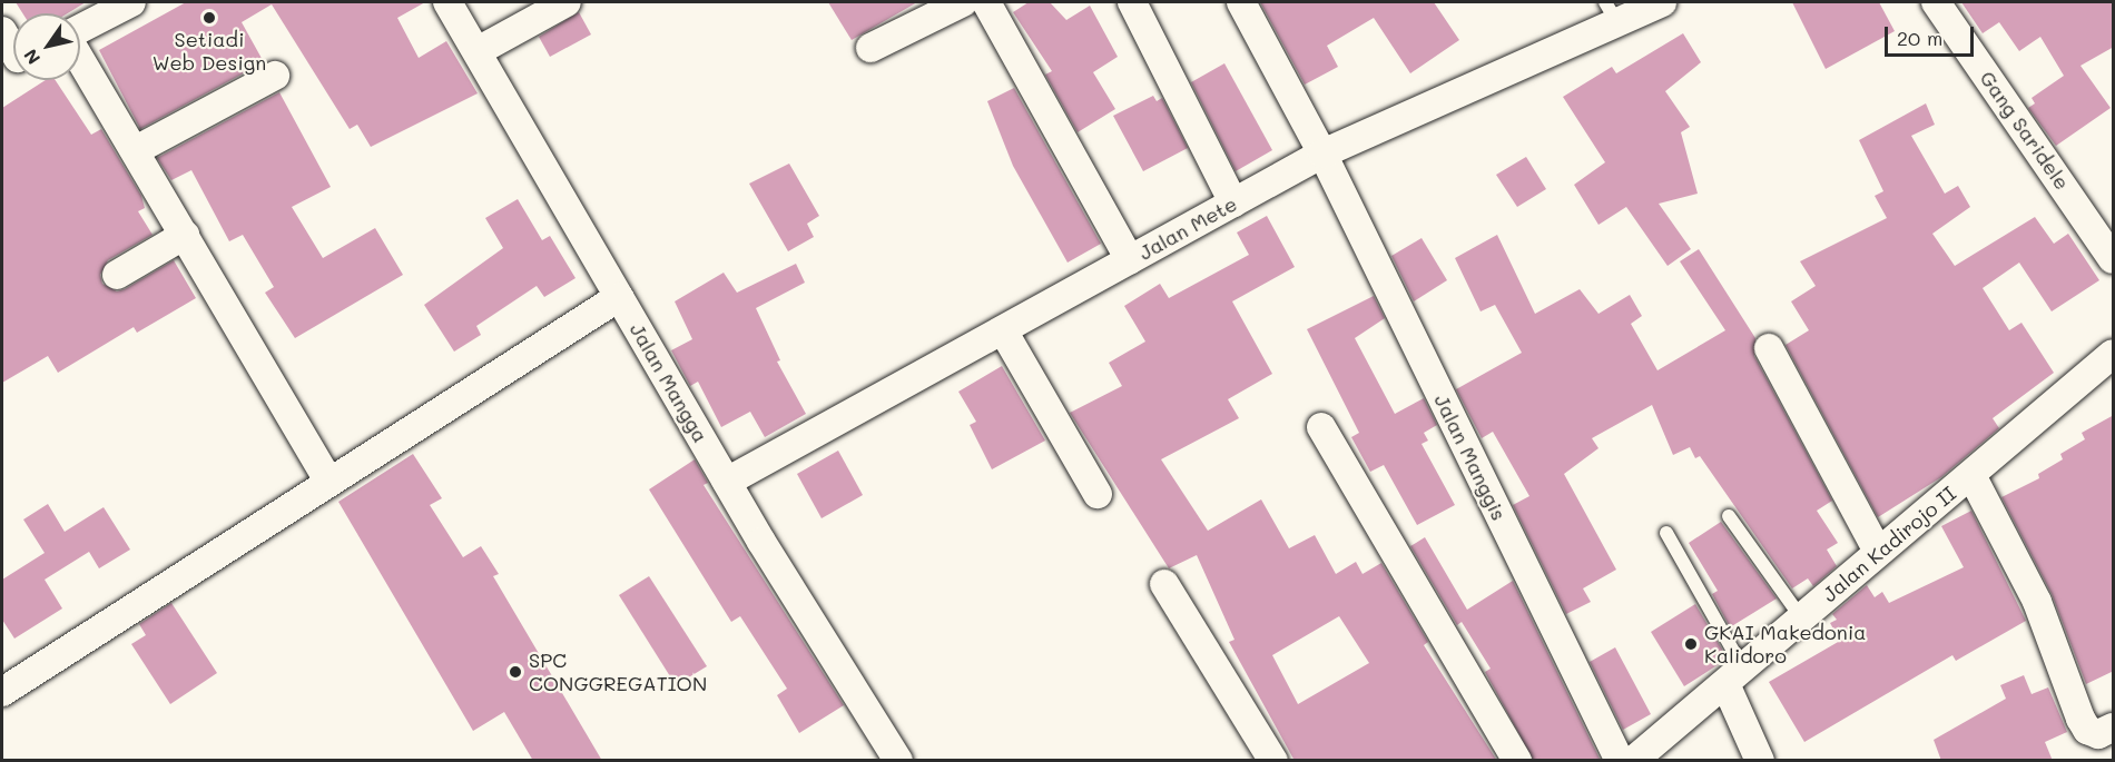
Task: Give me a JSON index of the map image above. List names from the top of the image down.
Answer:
{
  "streets": {
    "street": [
      "Gang Saridele",
      "Jalan Mete",
      "Jalan Mangga",
      "Jalan Manggis",
      "Jalan Kadirojo II"
    ]
  },
  "crossings": [
    ["Jalan Mete", "Jalan Mangga"],
    ["Jalan Mete", "Jalan Manggis"]
  ],
  "places": ["Setiadi Web Design", "GKAI Makedonia Kalidoro", "SPC CONGGREGATION"],
  "scale_bar": "20 m",
  "north": "bottom left"
}
